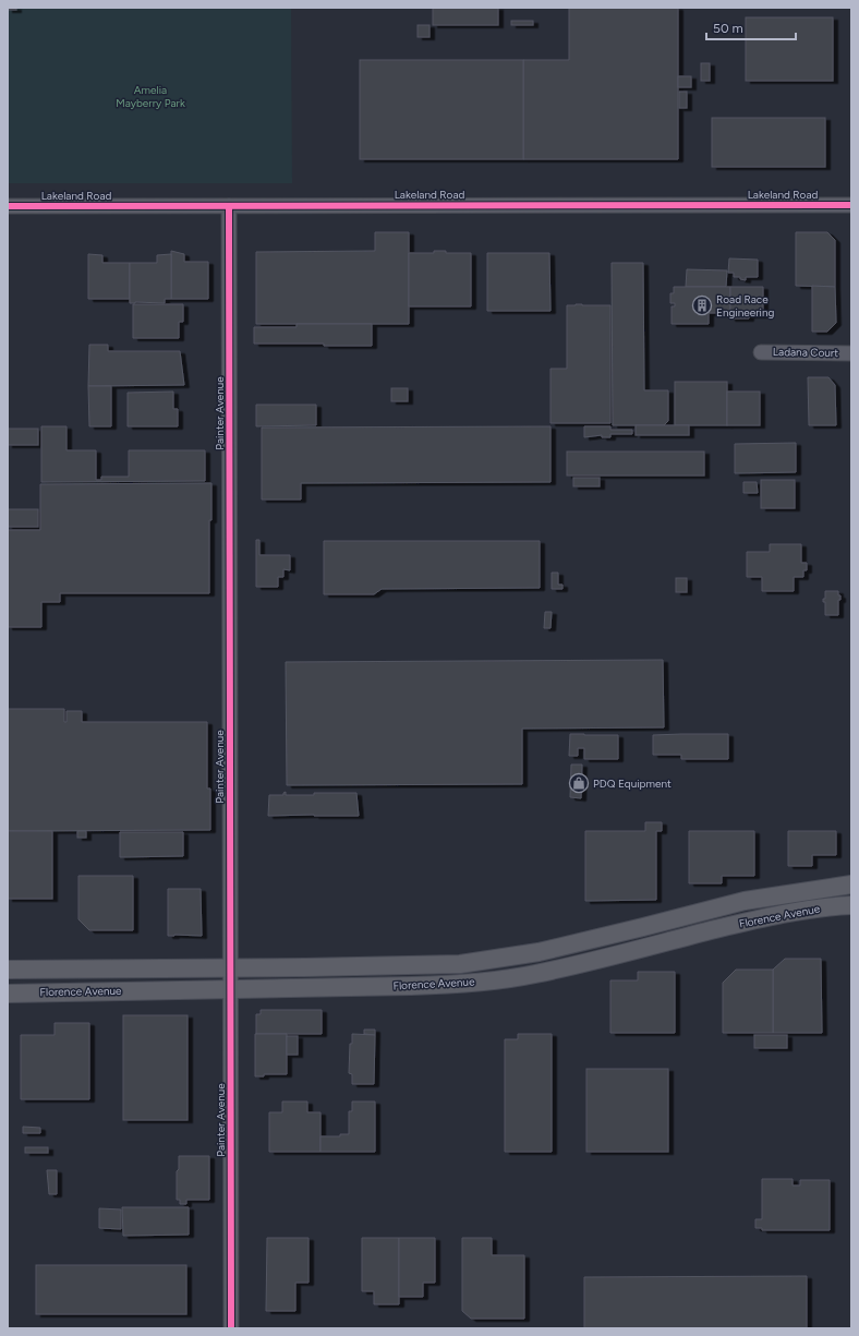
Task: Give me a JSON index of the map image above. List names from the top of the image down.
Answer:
{
  "streets": {
    "main road": ["Florence Avenue"],
    "street": ["Lakeland Road", "Ladana Court", "Painter Avenue"]
  },
  "crossings": [
    ["Lakeland Road", "Painter Avenue"],
    ["Painter Avenue", "Florence Avenue"]
  ],
  "parks": ["Amelia Mayberry Park"],
  "places": {
    "building": ["Road Race Engineering"],
    "shop": ["PDQ Equipment"]
  },
  "scale_bar": "50 m"
}
